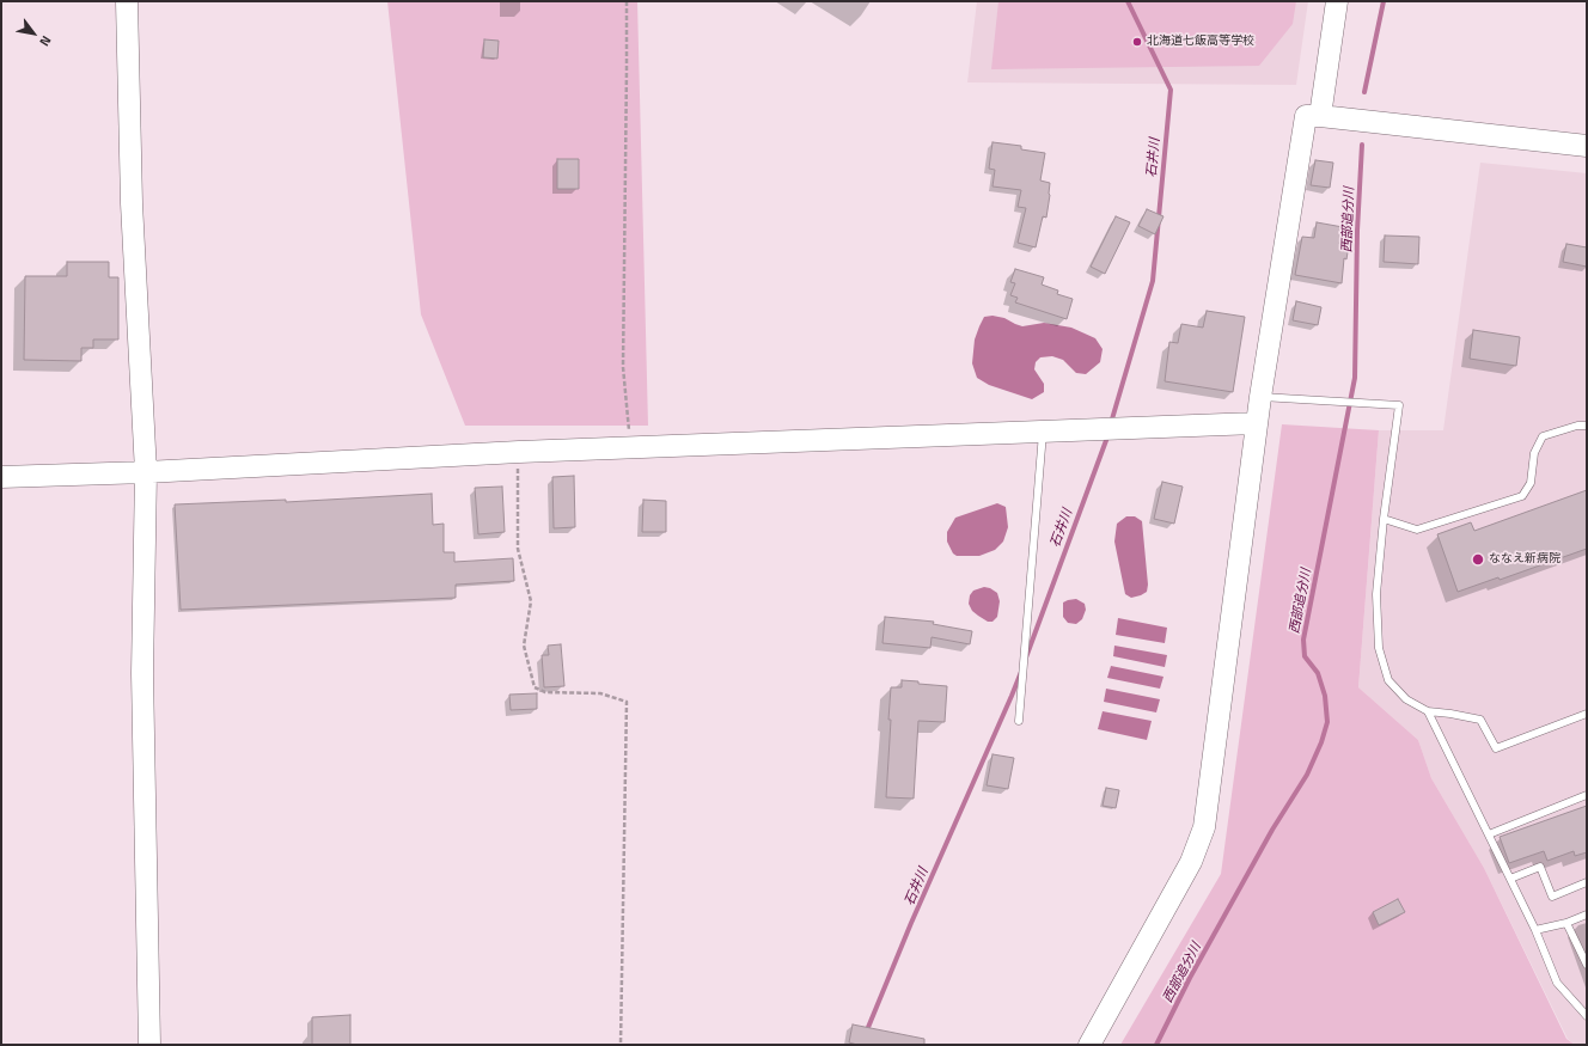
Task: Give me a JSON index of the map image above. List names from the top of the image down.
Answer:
{
  "water": ["石井川", "西部追分川"],
  "places": ["北海道七飯高等学校", "ななえ新病院"],
  "north": "bottom right"
}
